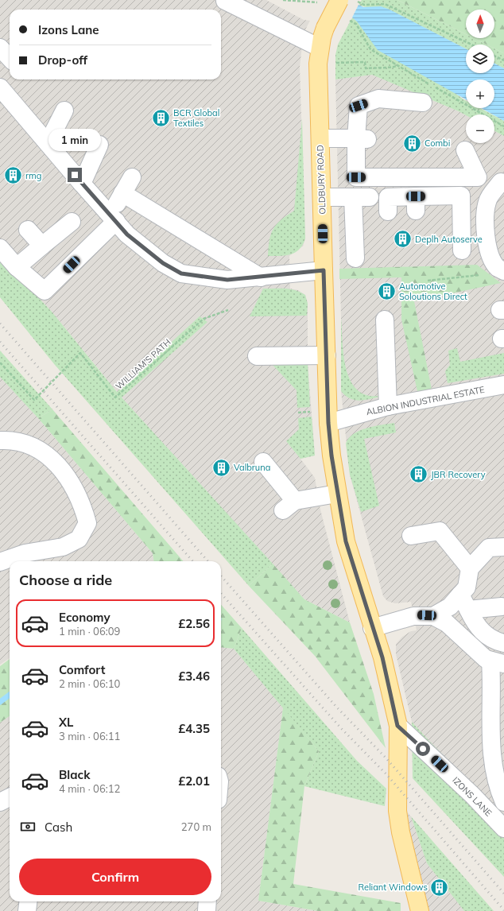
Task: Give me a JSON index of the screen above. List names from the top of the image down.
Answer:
{
  "streets": {
    "main road": ["OLDBURY ROAD"],
    "street": ["ALBION INDUSTRIAL ESTATE", "IZONS LANE"],
    "path": ["WILLIAM'S PATH"]
  },
  "crossings": [
    ["OLDBURY ROAD", "ALBION INDUSTRIAL ESTATE"],
    ["OLDBURY ROAD", "IZONS LANE"]
  ],
  "places": {
    "building": [
      "BCR Global Textiles",
      "Combi",
      "rmg",
      "Deplh Autoserve",
      "Automotive Soloutions Direct",
      "Valbruna",
      "JBR Recovery",
      "Reliant Windows"
    ]
  },
  "north": "top",
  "page": {
    "map_buttons": ["+", "−"],
    "banner": ["Izons Lane", "Drop-off"],
    "bubble": "1 min",
    "heading": "Choose a ride",
    "list": [
      {
        "name": "Economy",
        "note": "1 min · 06:09",
        "value": "£2.56"
      },
      {
        "name": "Comfort",
        "note": "2 min · 06:10",
        "value": "£3.46"
      },
      {
        "name": "XL",
        "note": "3 min · 06:11",
        "value": "£4.35"
      },
      {
        "name": "Black",
        "note": "4 min · 06:12",
        "value": "£2.01"
      }
    ],
    "pay": ["Cash", "270 m"],
    "buttons": "Confirm"
  }
}
